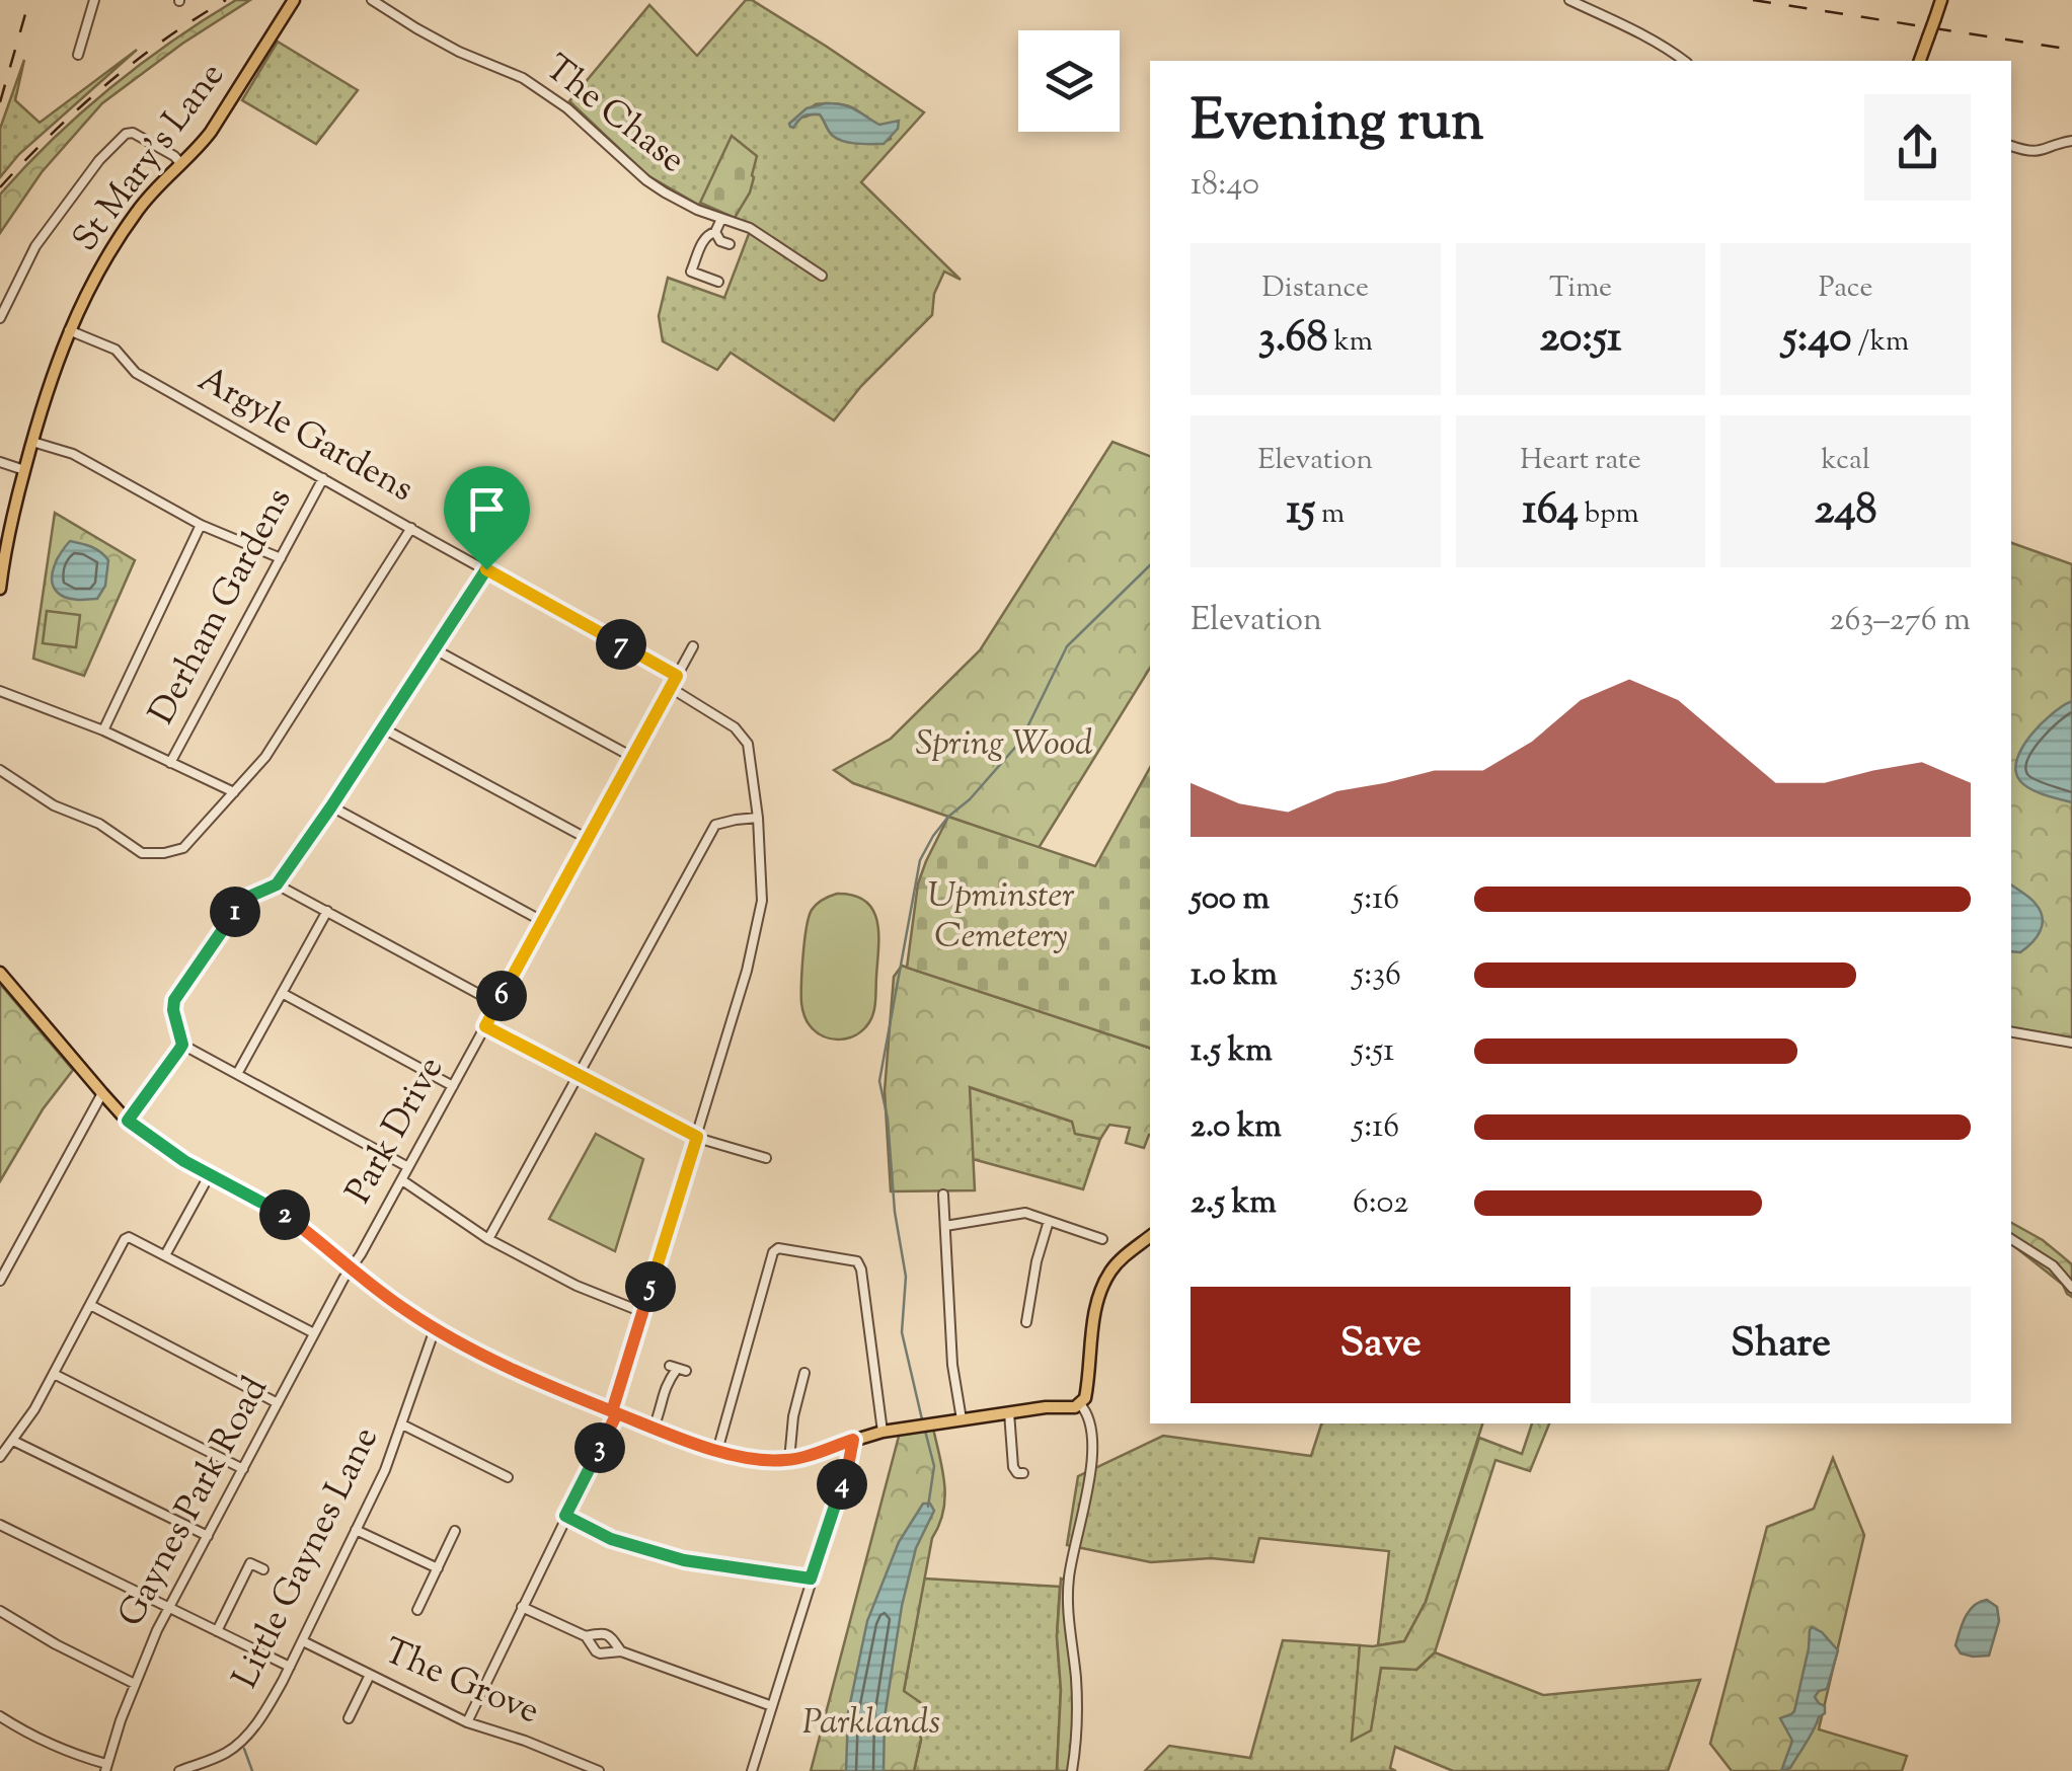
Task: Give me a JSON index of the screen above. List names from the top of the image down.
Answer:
{
  "streets": {
    "main road": ["St Mary's Lane"],
    "street": [
      "The Chase",
      "Argyle Gardens",
      "Derham Gardens",
      "Park Drive",
      "Gaynes Park Road",
      "Little Gaynes Lane",
      "The Grove"
    ]
  },
  "crossings": [
    ["St Mary's Lane", "Argyle Gardens"],
    ["Argyle Gardens", "Derham Gardens"],
    ["Argyle Gardens", "Park Drive"],
    ["Park Drive", "Gaynes Park Road"],
    ["Little Gaynes Lane", "The Grove"]
  ],
  "parks": ["Spring Wood", "Upminster Cemetery", "Parklands"],
  "page": {
    "heading": ["Evening run", "18:40"],
    "stats": [
      ["Distance", "3.68 km"],
      ["Time", "20:51"],
      ["Pace", "5:40 /km"],
      ["Elevation", "15 m"],
      ["Heart rate", "164 bpm"],
      ["kcal", "248"]
    ],
    "chart": ["Elevation", "263–276 m"],
    "pins": [
      "7",
      "1",
      "6",
      "2",
      "5",
      "3",
      "4"
    ],
    "list": [
      {
        "name": "500 m",
        "note": "5:16"
      },
      {
        "name": "1.0 km",
        "note": "5:36"
      },
      {
        "name": "1.5 km",
        "note": "5:51"
      },
      {
        "name": "2.0 km",
        "note": "5:16"
      },
      {
        "name": "2.5 km",
        "note": "6:02"
      }
    ],
    "buttons": ["Save", "Share"]
  }
}
